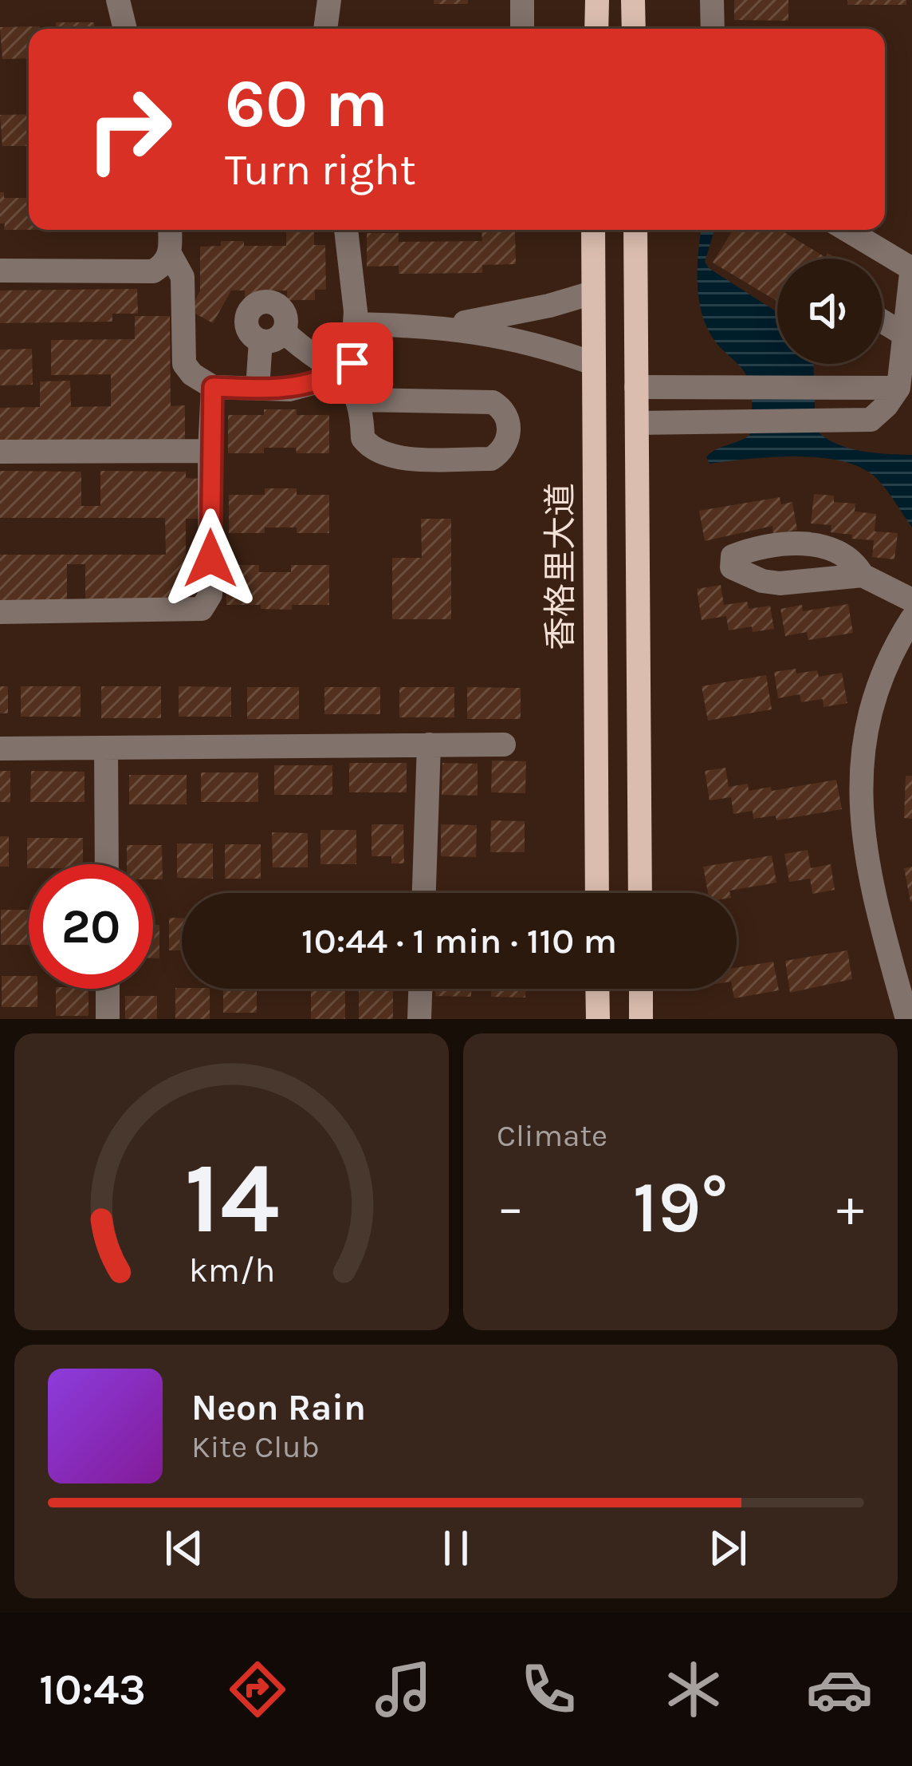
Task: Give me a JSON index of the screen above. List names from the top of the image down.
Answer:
{
  "streets": {
    "main road": ["香格里大道"]
  },
  "page": {
    "turn": ["60 m", "Turn right"],
    "limit": "20",
    "trip": "10:44 · 1 min · 110 m",
    "tile": "Climate",
    "heat": ["−", "19°", "+"],
    "song": ["Neon Rain", "Kite Club"],
    "tabs": "10:43",
    "gauge": ["14", "km/h"]
  }
}
